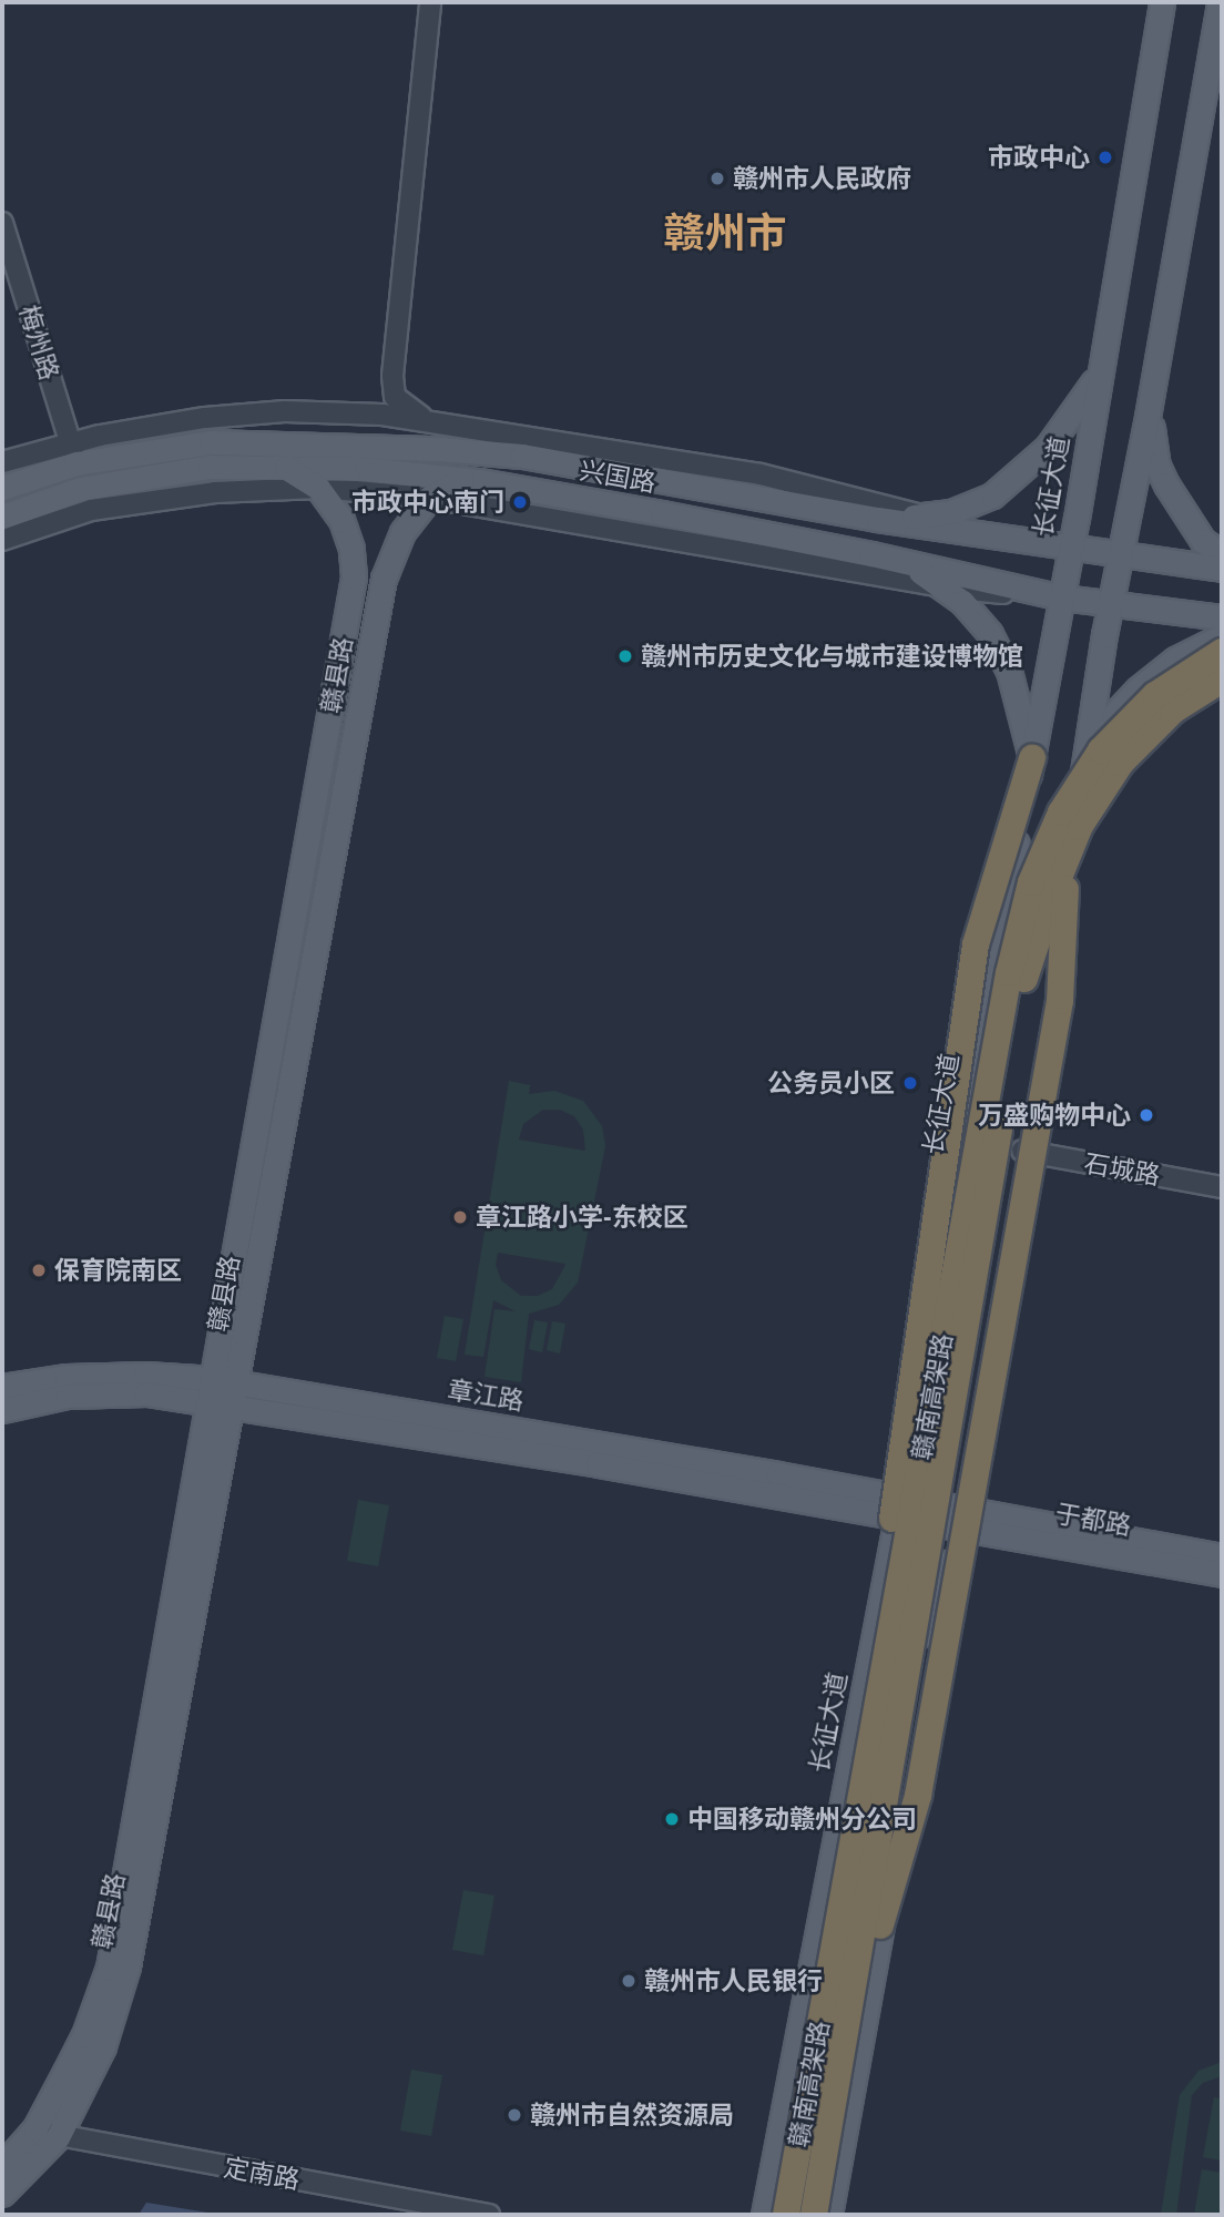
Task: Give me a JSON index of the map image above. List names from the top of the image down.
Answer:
{
  "streets": {
    "highway": ["赣南高架路"],
    "main road": [
      "兴国路",
      "长征大道",
      "赣县路",
      "章江路",
      "于都路"
    ],
    "street": ["梅州路", "石城路", "定南路"]
  },
  "crossings": [
    ["梅州路", "兴国路"],
    ["兴国路", "长征大道"],
    ["兴国路", "赣县路"],
    ["长征大道", "章江路"],
    ["长征大道", "赣南高架路"],
    ["赣县路", "章江路"],
    ["赣县路", "定南路"],
    ["章江路", "于都路"]
  ],
  "districts": ["赣州市"],
  "places": [
    "市政中心",
    "赣州市人民政府",
    "市政中心南门",
    "赣州市历史文化与城市建设博物馆",
    "公务员小区",
    "万盛购物中心",
    "章江路小学-东校区",
    "保育院南区",
    "中国移动赣州分公司",
    "赣州市人民银行",
    "赣州市自然资源局"
  ]
}
